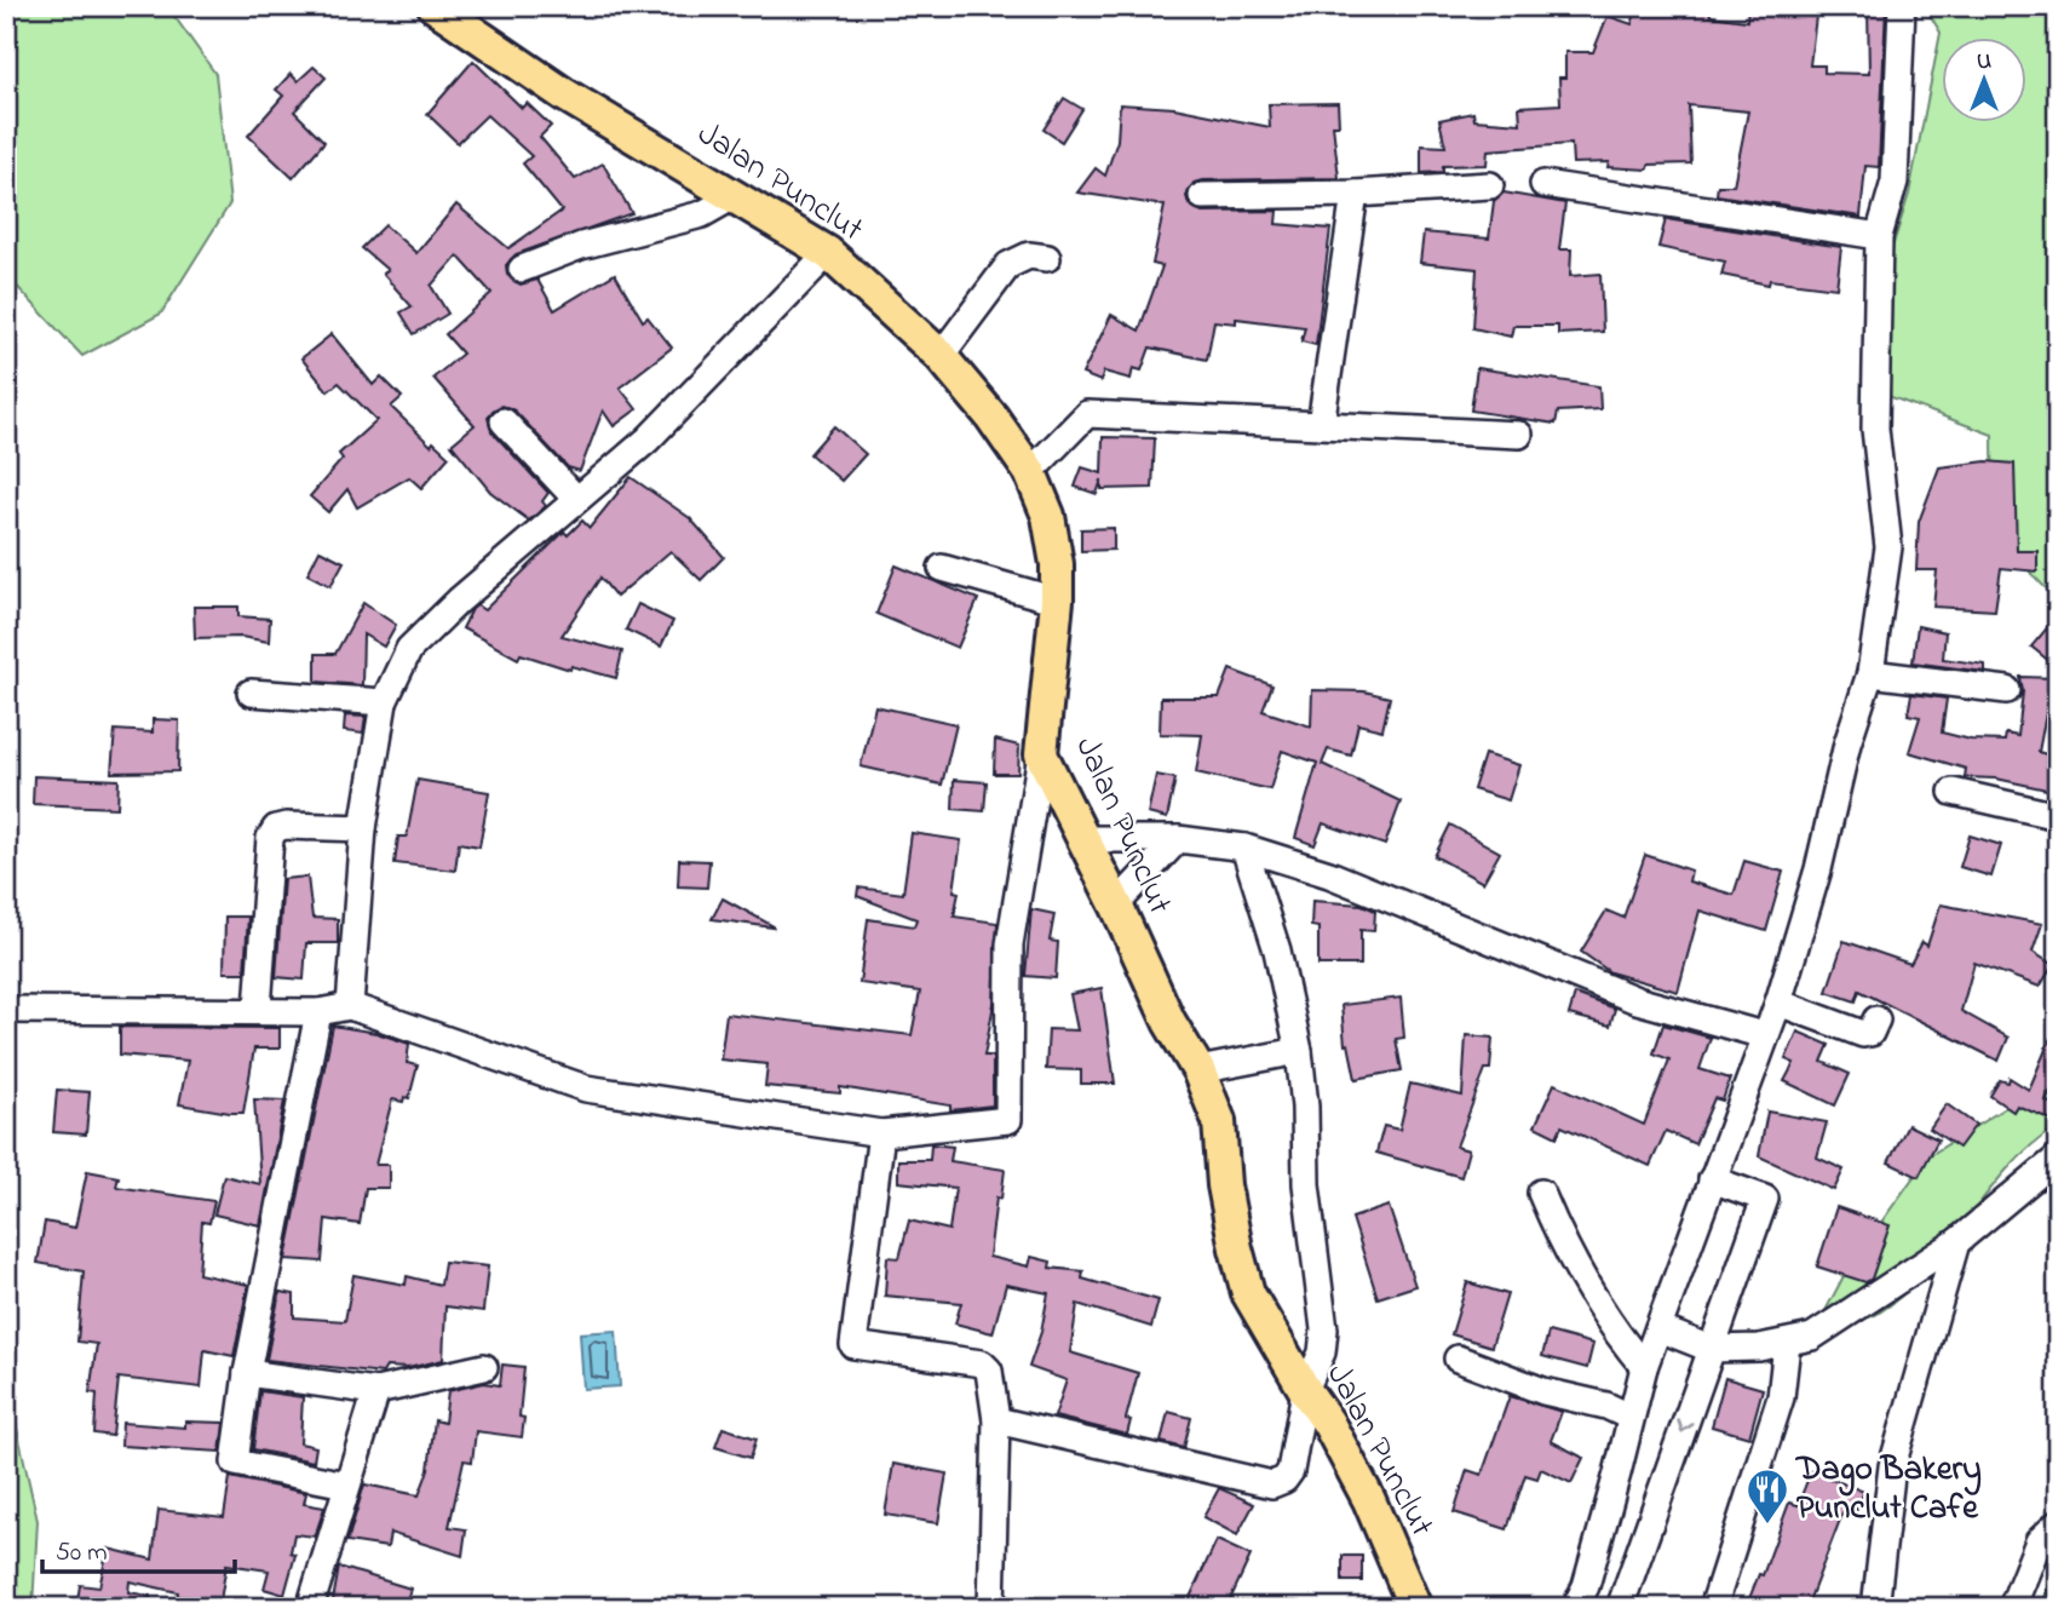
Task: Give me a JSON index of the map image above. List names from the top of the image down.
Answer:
{
  "streets": {
    "main road": ["Jalan Punclut"]
  },
  "places": {
    "restaurant": ["Dago Bakery Punclut Cafe"]
  },
  "scale_bar": "50 m",
  "north": "top"
}
